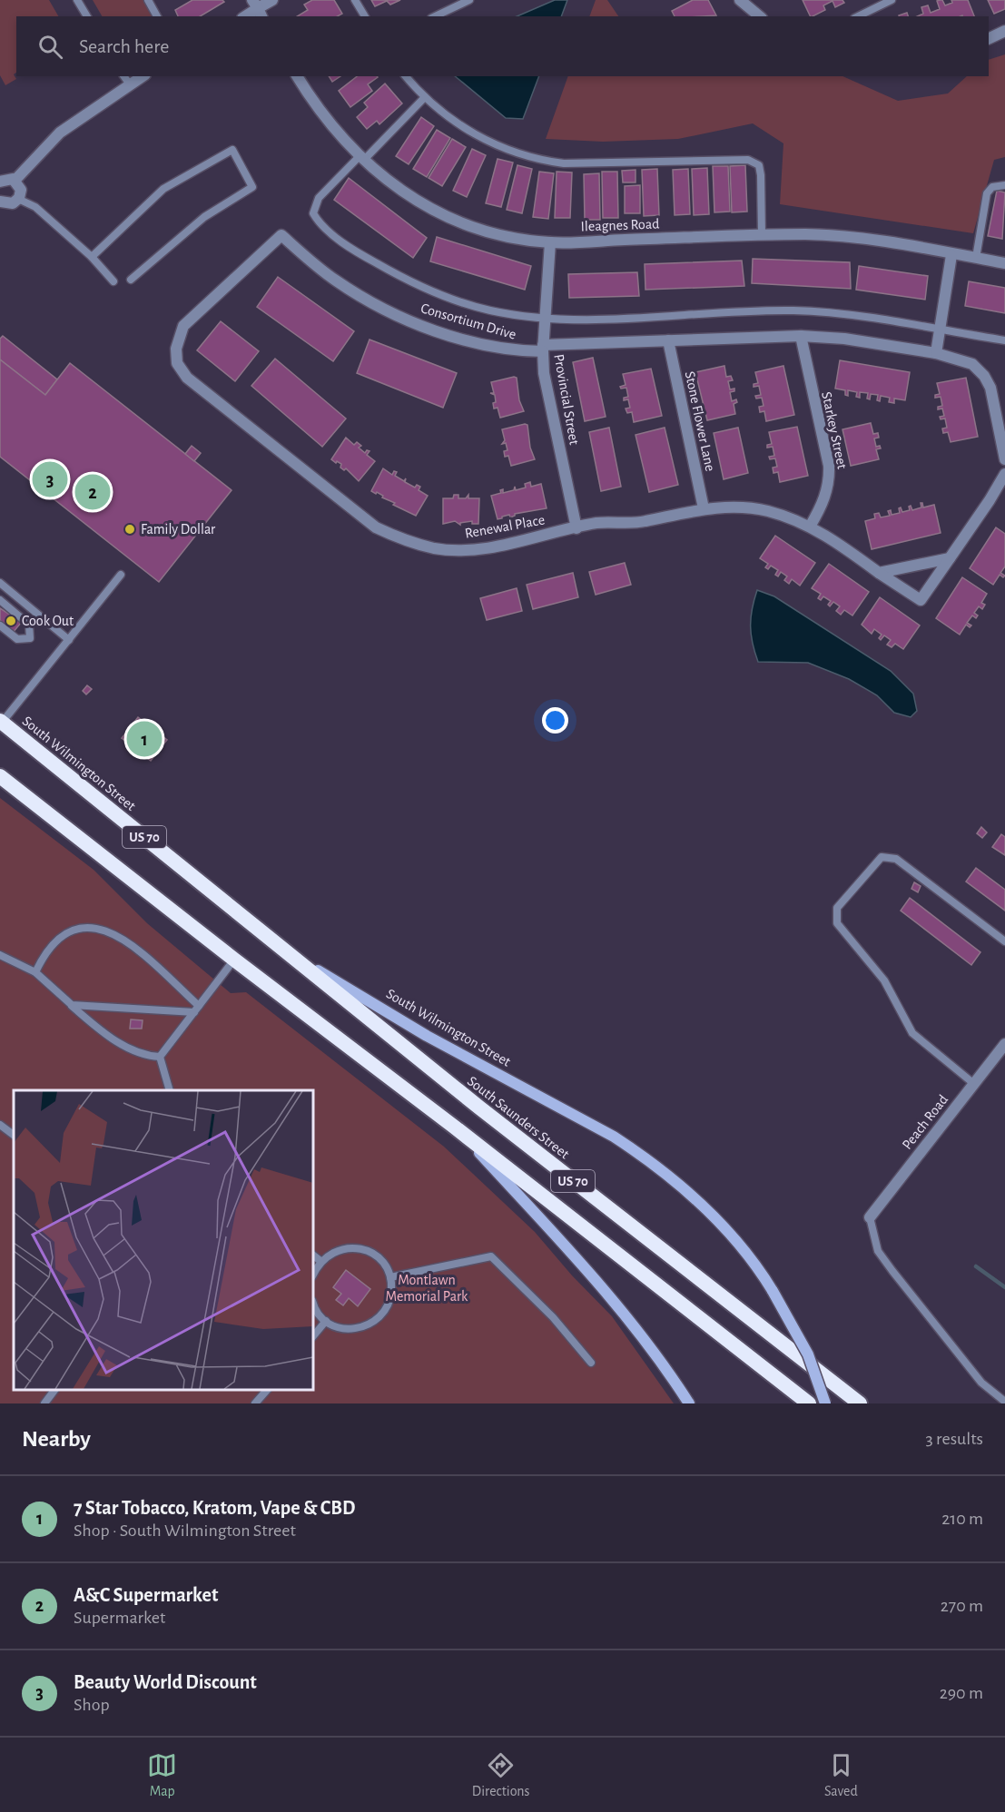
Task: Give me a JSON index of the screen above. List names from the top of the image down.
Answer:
{
  "streets": {
    "highway": ["South Wilmington Street", "US 70", "South Saunders Street"],
    "street": [
      "Ileagnes Road",
      "Consortium Drive",
      "Provincial Street",
      "Stone Flower Lane",
      "Starkey Street",
      "Renewal Place",
      "Peach Road"
    ]
  },
  "crossings": [
    ["Ileagnes Road", "Provincial Street"],
    ["Consortium Drive", "Provincial Street"],
    ["Consortium Drive", "Stone Flower Lane"],
    ["Consortium Drive", "Starkey Street"],
    ["Consortium Drive", "Renewal Place"],
    ["Provincial Street", "Renewal Place"],
    ["Stone Flower Lane", "Renewal Place"],
    ["Starkey Street", "Renewal Place"],
    ["South Wilmington Street", "South Saunders Street"]
  ],
  "parks": ["Montlawn Memorial Park"],
  "places": ["Family Dollar", "Cook Out"],
  "page": {
    "search": "Search here",
    "pins": ["3", "2", "1"],
    "heading": ["Nearby", "3 results"],
    "list": [
      {
        "mark": "1",
        "name": "7 Star Tobacco, Kratom, Vape & CBD",
        "note": "Shop · South Wilmington Street",
        "value": "210 m"
      },
      {
        "mark": "2",
        "name": "A&C Supermarket",
        "note": "Supermarket",
        "value": "270 m"
      },
      {
        "mark": "3",
        "name": "Beauty World Discount",
        "note": "Shop",
        "value": "290 m"
      }
    ],
    "nav": ["Map", "Directions", "Saved"]
  }
}
